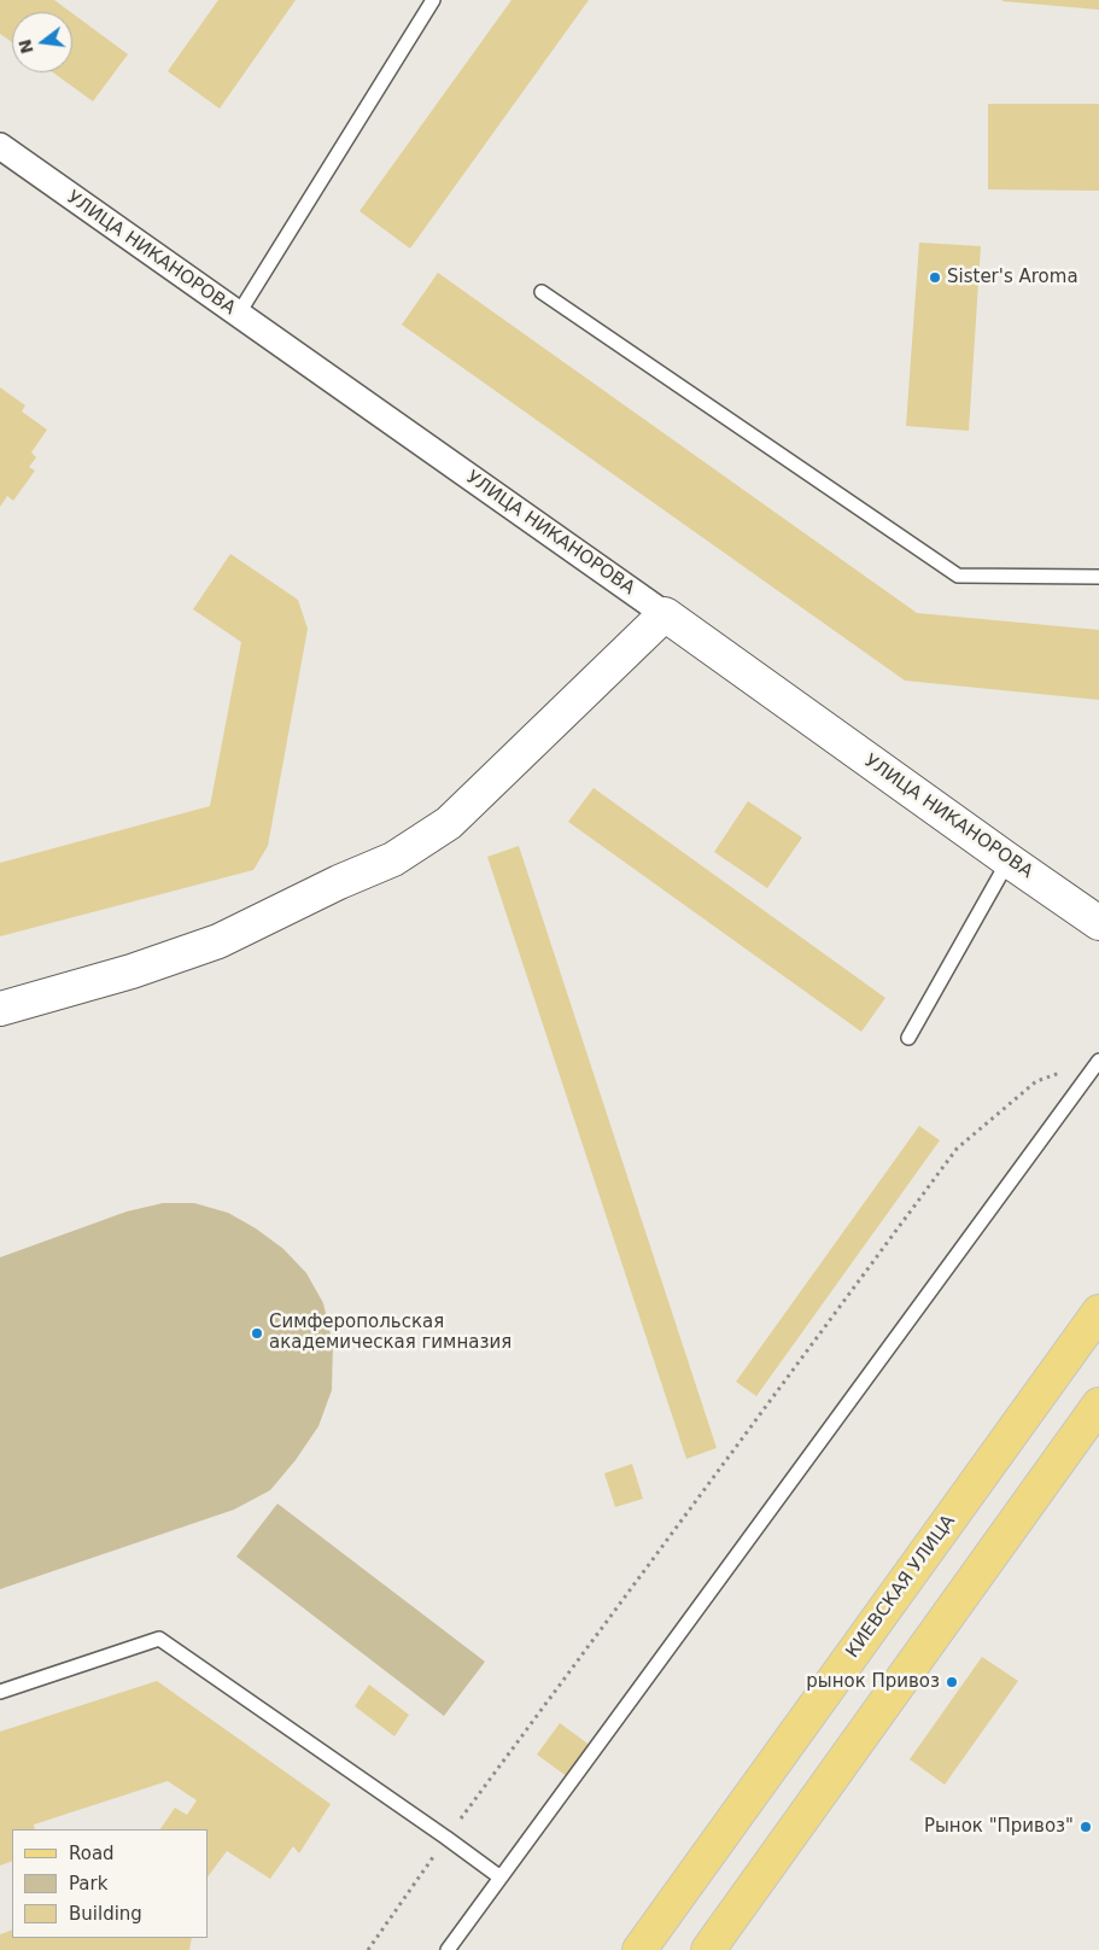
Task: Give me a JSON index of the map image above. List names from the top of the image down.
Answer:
{
  "streets": {
    "main road": ["КИЕВСКАЯ УЛИЦА"],
    "street": ["УЛИЦА НИКАНОРОВА"]
  },
  "places": [
    "Sister's Aroma",
    "Симферопольская академическая гимназия",
    "рынок Привоз",
    "Рынок \"Привоз\""
  ],
  "legend": ["Road", "Park", "Building"],
  "north": "left"
}
